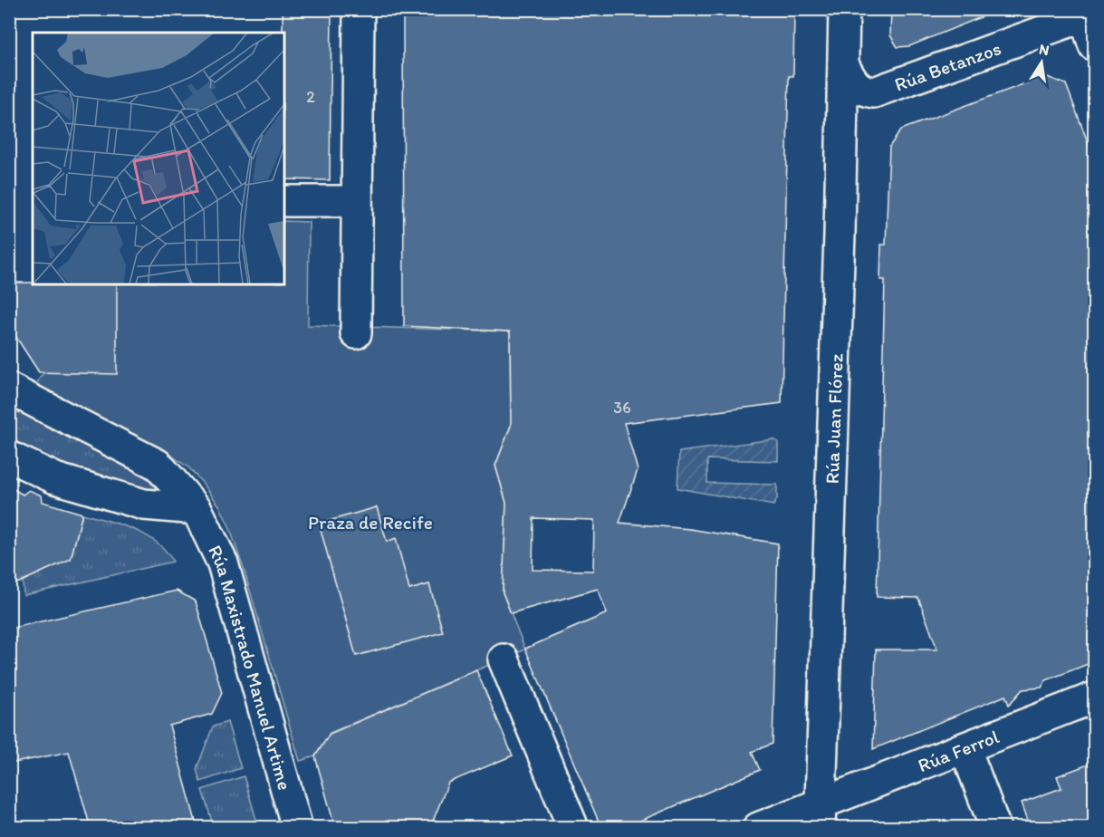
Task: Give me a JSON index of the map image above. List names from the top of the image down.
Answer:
{
  "streets": {
    "street": [
      "Rúa Betanzos",
      "Rúa Juan Flórez",
      "Rúa Maxistrado Manuel Artime",
      "Rúa Ferrol"
    ]
  },
  "crossings": [
    ["Rúa Betanzos", "Rúa Juan Flórez"],
    ["Rúa Juan Flórez", "Rúa Ferrol"]
  ],
  "parks": ["Praza de Recife"],
  "house_numbers": ["2", "36"],
  "north": "top"
}
